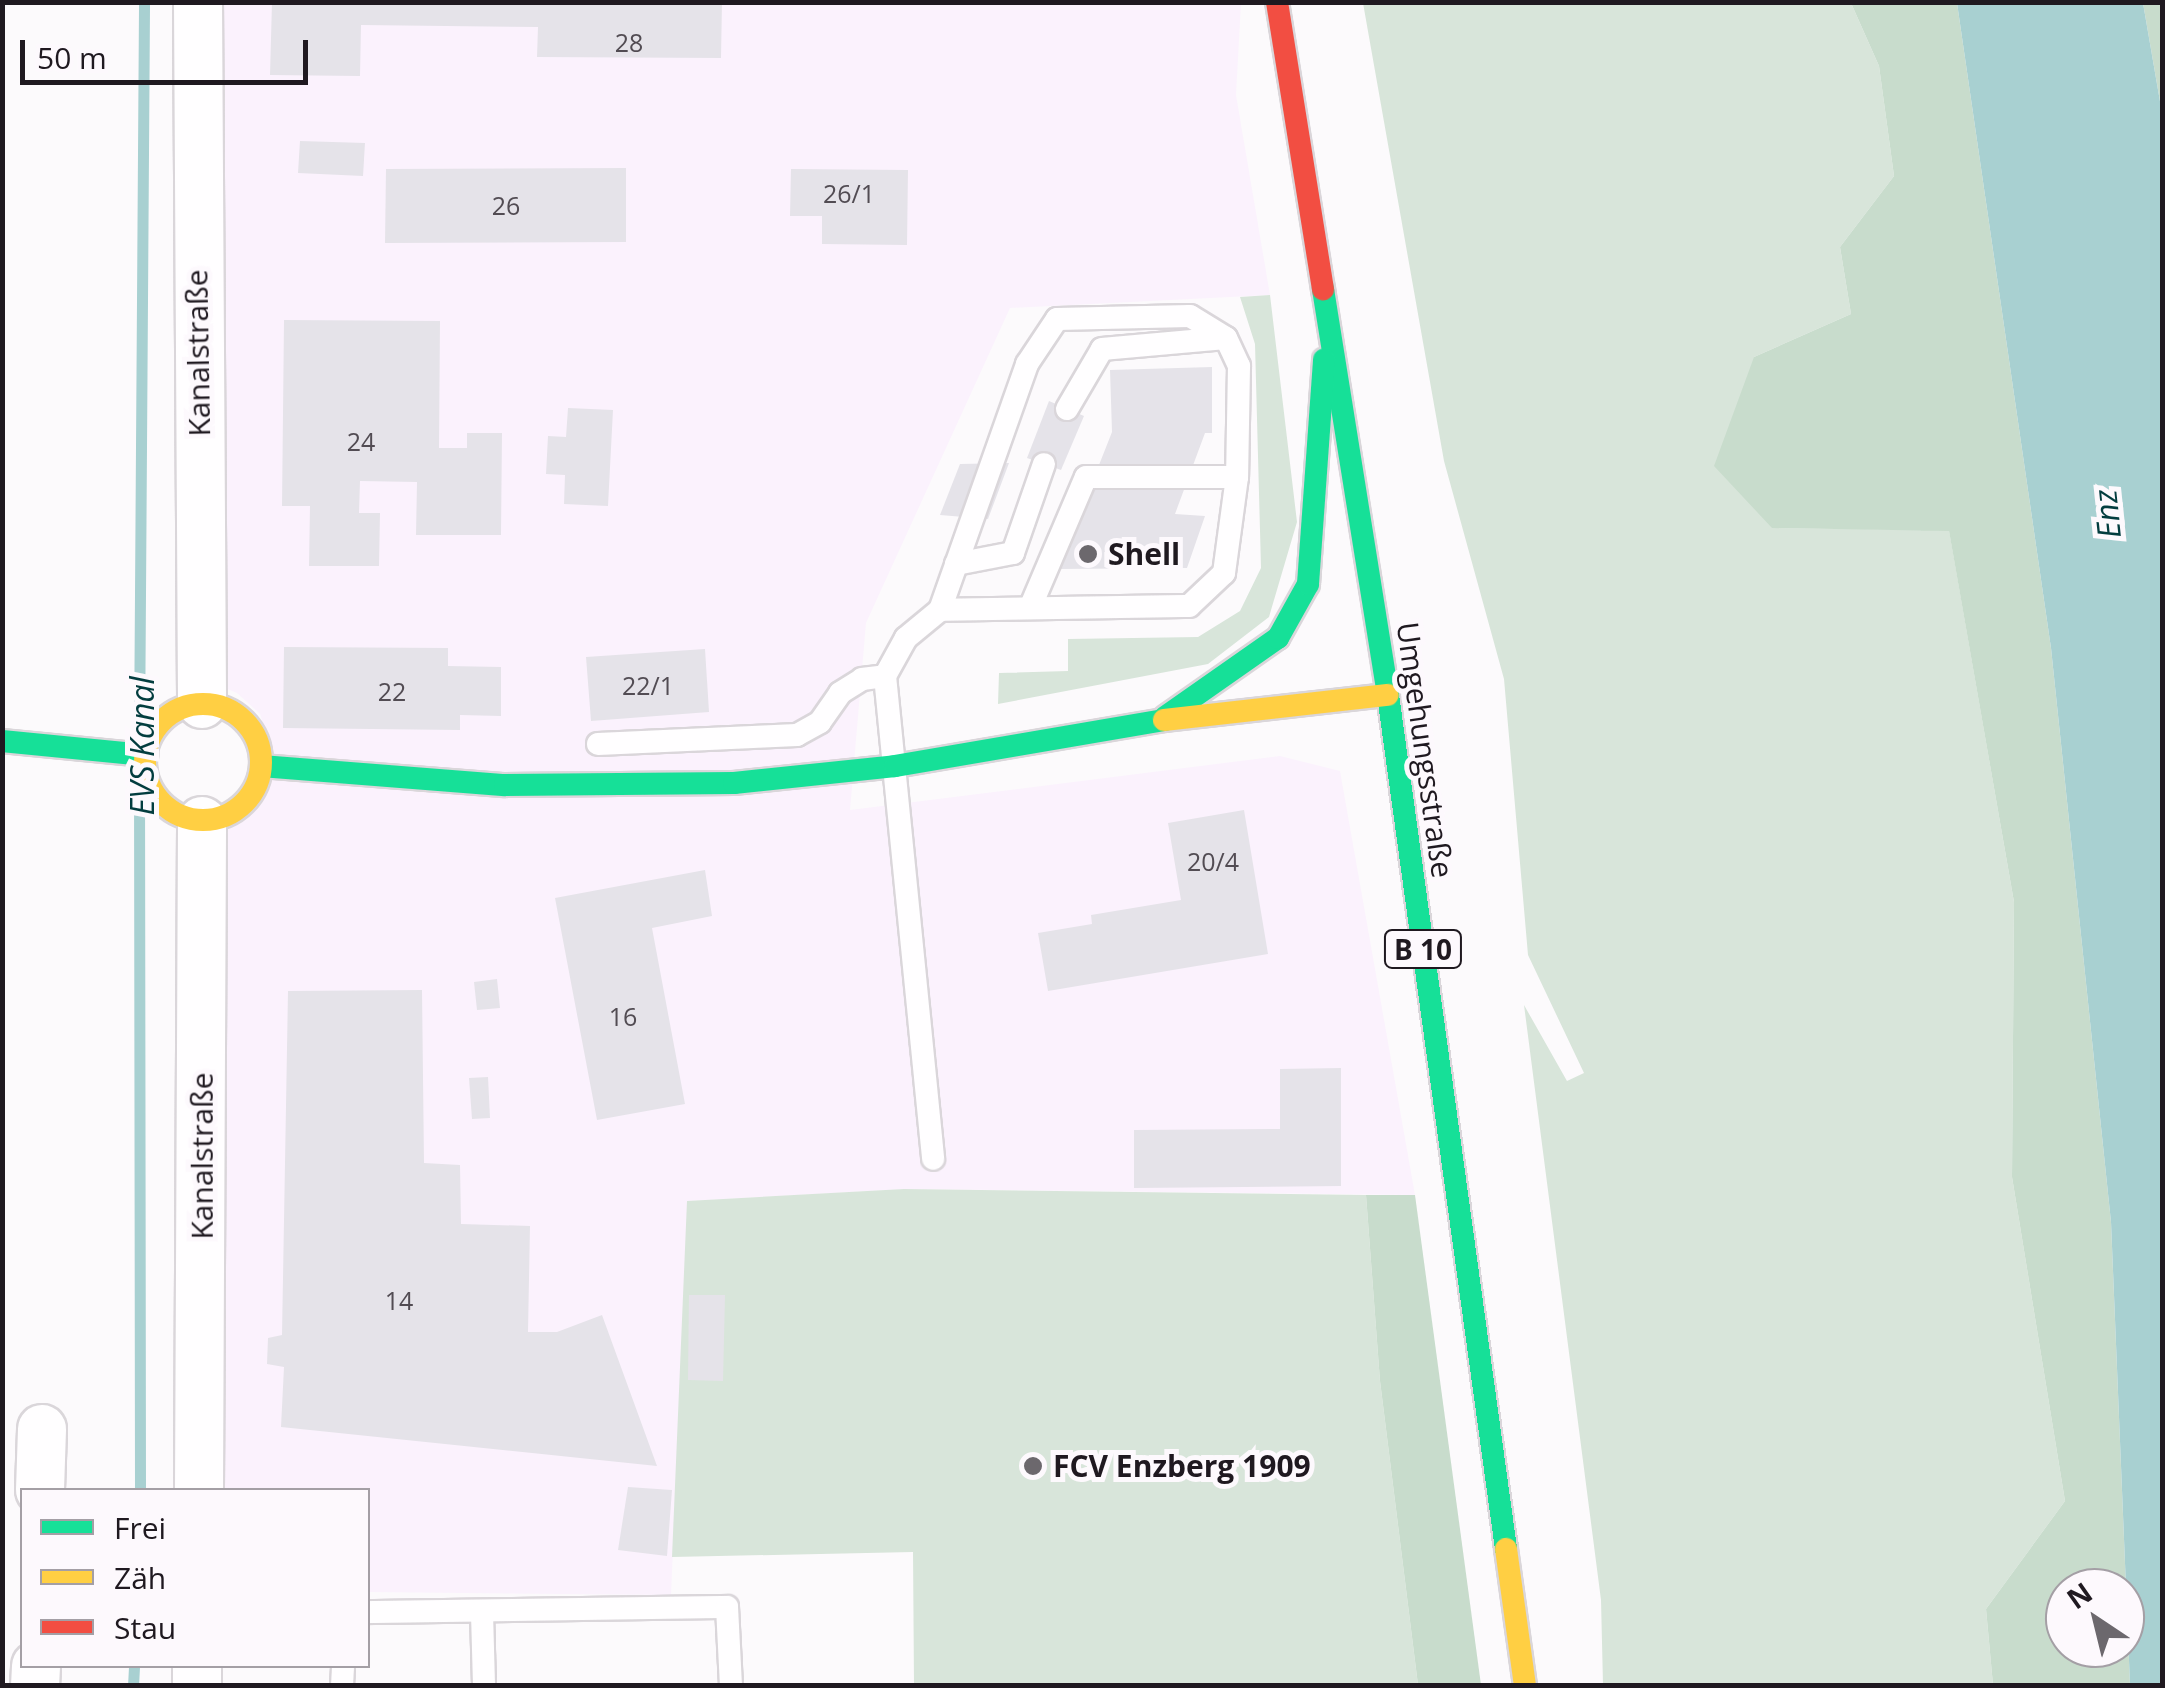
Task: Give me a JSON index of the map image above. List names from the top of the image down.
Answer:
{
  "streets": {
    "main road": ["Umgehungsstraße", "B 10"],
    "street": ["Kanalstraße"]
  },
  "water": ["Enz", "EVS Kanal"],
  "places": ["Shell", "FCV Enzberg 1909"],
  "house_numbers": [
    "28",
    "26/1",
    "26",
    "24",
    "22/1",
    "22",
    "20/4",
    "16",
    "14"
  ],
  "legend": ["Frei", "Zäh", "Stau"],
  "scale_bar": "50 m",
  "north": "top left"
}
